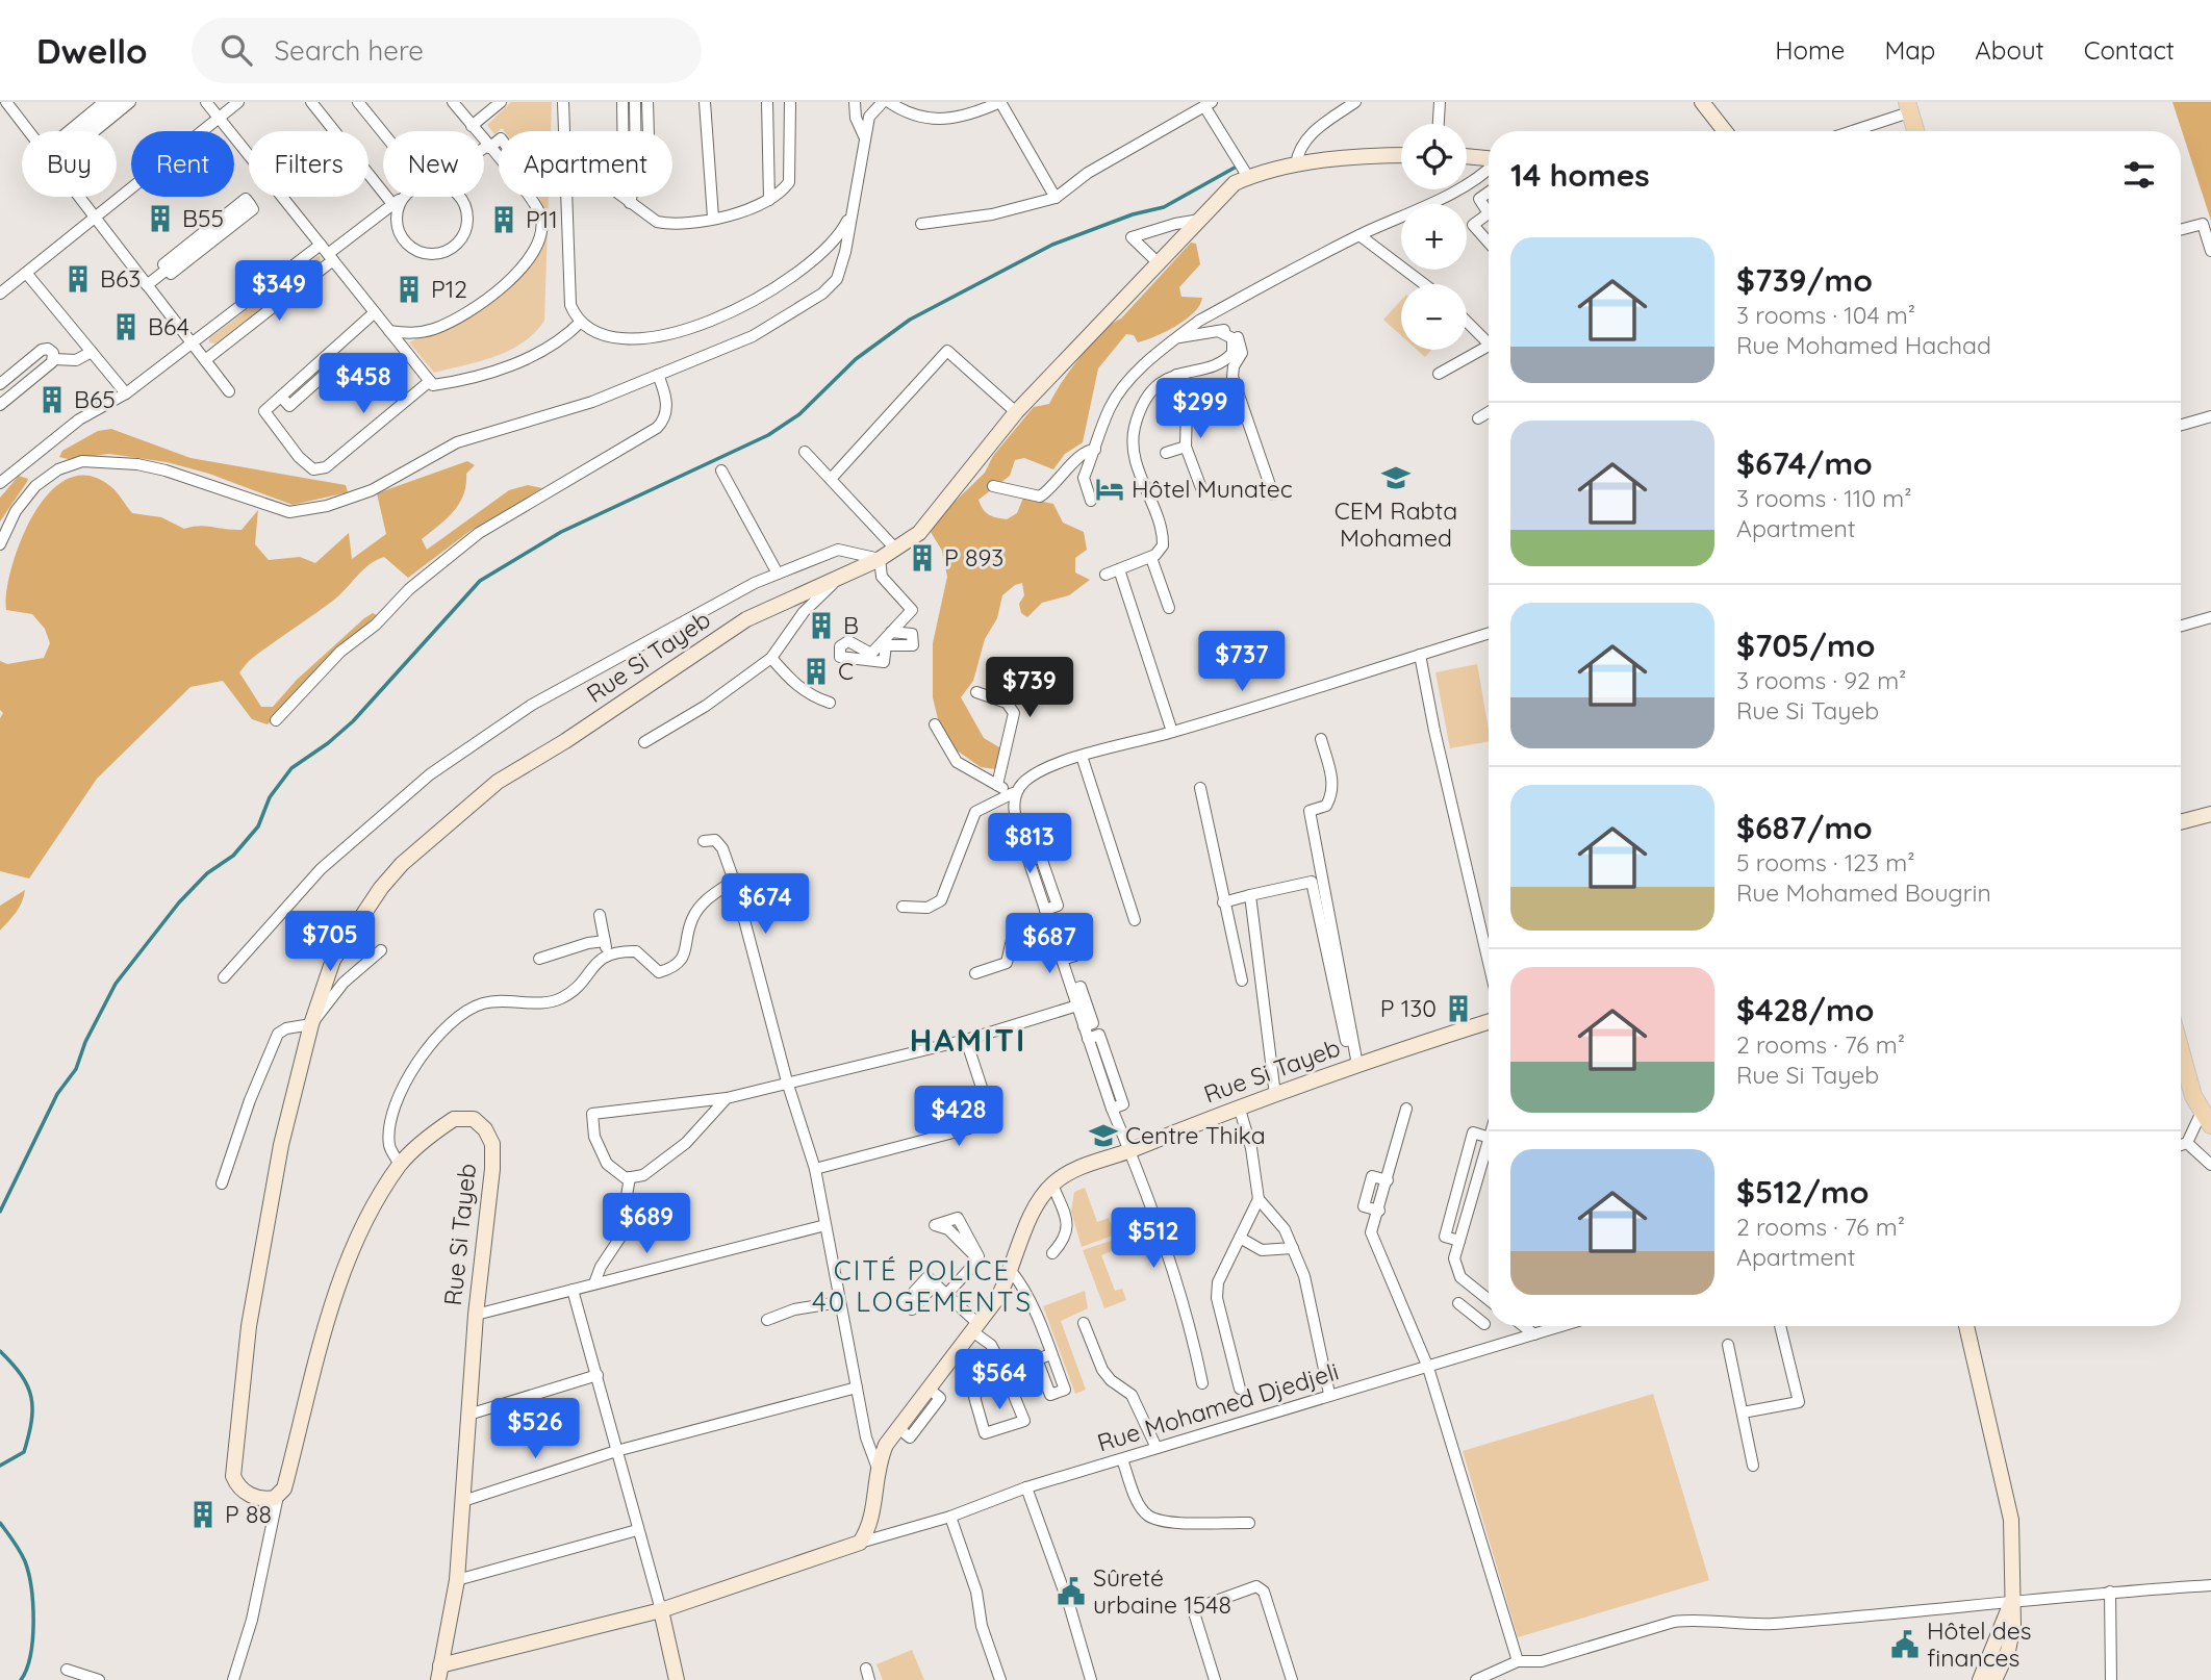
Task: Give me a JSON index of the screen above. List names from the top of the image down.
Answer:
{
  "streets": {
    "main road": ["Rue Si Tayeb"],
    "street": ["Rue Mohamed Djedjeli"]
  },
  "crossings": [
    ["Rue Si Tayeb", "Rue Mohamed Djedjeli"]
  ],
  "districts": ["HAMITI", "CITÉ POLICE 40 LOGEMENTS"],
  "places": {
    "building": [
      "B55",
      "P11",
      "B63",
      "P12",
      "B64",
      "B65",
      "P 893",
      "B",
      "C",
      "P 130",
      "P 88"
    ],
    "school or university": ["CEM Rabta Mohamed", "Centre Thika"],
    "hotel": ["Hôtel Munatec"],
    "public building": ["Sûreté urbaine 1548", "Hôtel des finances"]
  },
  "page": {
    "header": "Dwello",
    "search": "Search here",
    "nav": [
      "Home",
      "Map",
      "About",
      "Contact"
    ],
    "map_buttons": ["+", "−"],
    "chip": [
      "Buy",
      "Rent",
      "Filters",
      "New",
      "Apartment"
    ],
    "heading": "14 homes",
    "list": [
      {
        "name": "$739/mo",
        "note": "3 rooms · 104 m² · Rue Mohamed Hachad"
      },
      {
        "name": "$674/mo",
        "note": "3 rooms · 110 m² · Apartment"
      },
      {
        "name": "$705/mo",
        "note": "3 rooms · 92 m² · Rue Si Tayeb"
      },
      {
        "name": "$687/mo",
        "note": "5 rooms · 123 m² · Rue Mohamed Bougrin"
      },
      {
        "name": "$428/mo",
        "note": "2 rooms · 76 m² · Rue Si Tayeb"
      },
      {
        "name": "$512/mo",
        "note": "2 rooms · 76 m² · Apartment"
      }
    ],
    "price": [
      "$349",
      "$458",
      "$299",
      "$737",
      "$739",
      "$813",
      "$674",
      "$705",
      "$687",
      "$428",
      "$689",
      "$512",
      "$564",
      "$526"
    ]
  }
}
